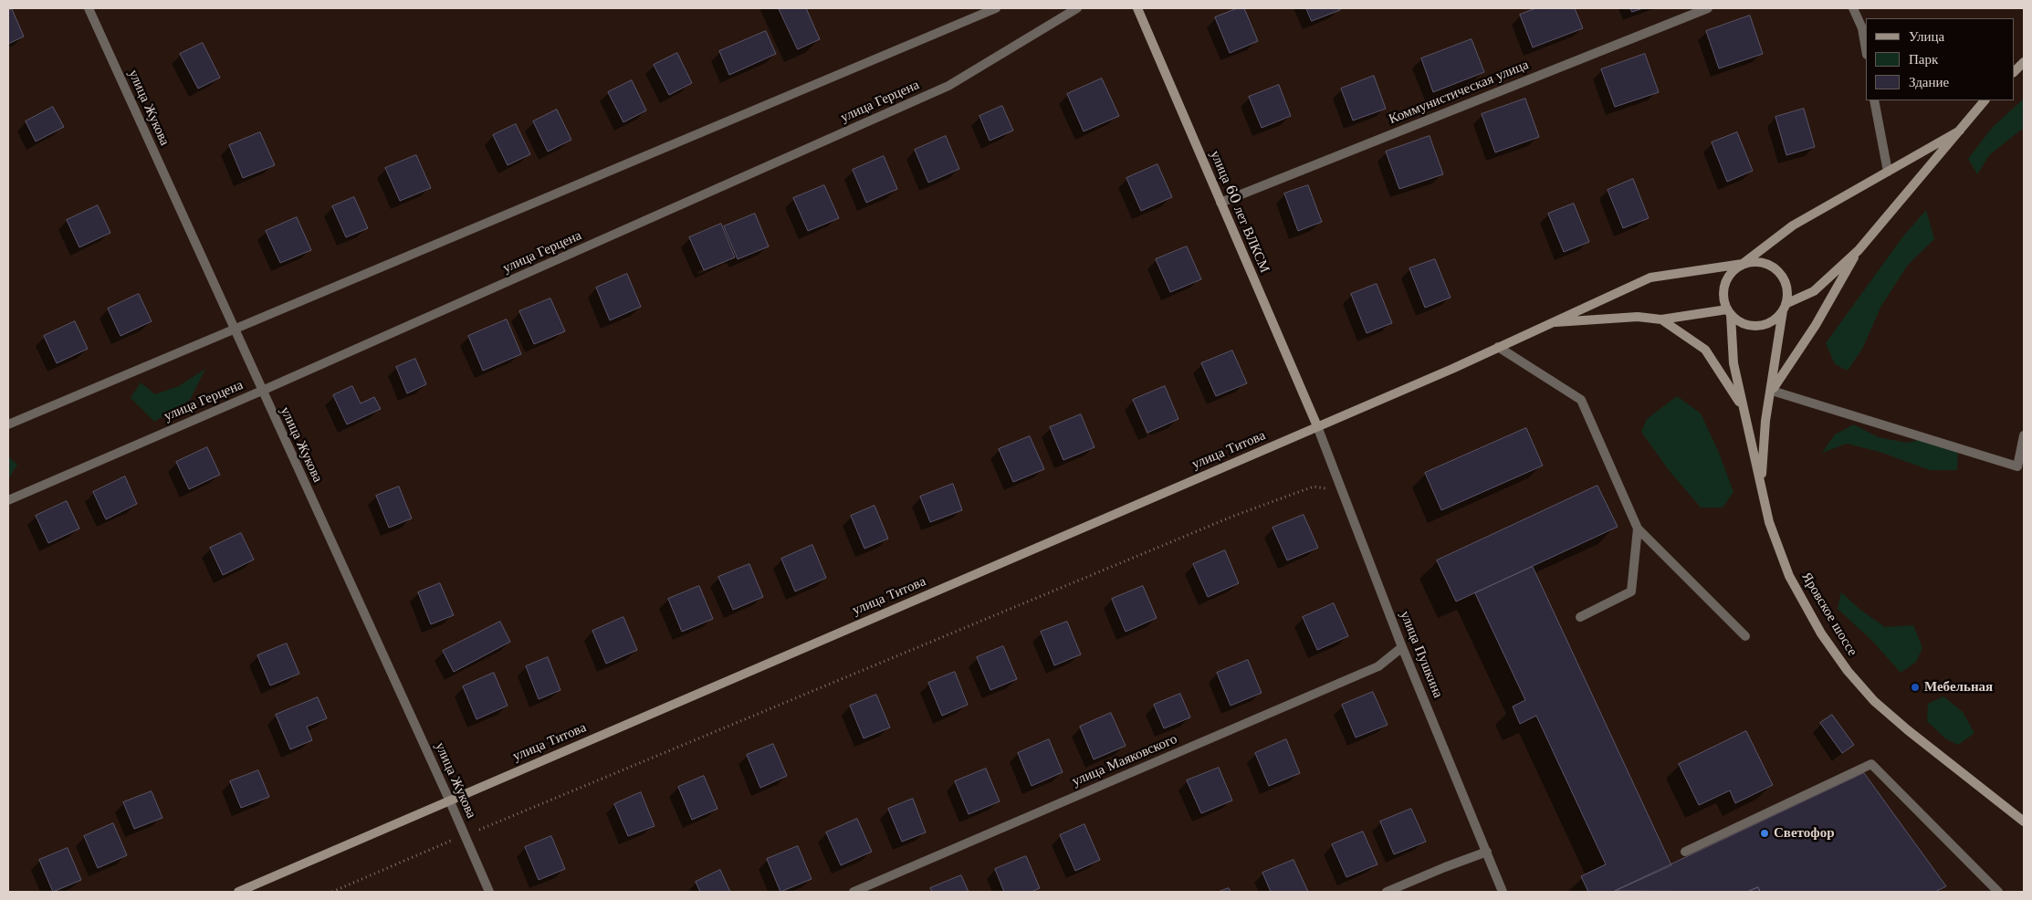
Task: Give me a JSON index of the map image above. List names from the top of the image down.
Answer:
{
  "streets": {
    "main road": ["улица 60 лет ВЛКСМ", "улица Титова", "Яровское шоссе"],
    "street": [
      "Коммунистическая улица",
      "улица Герцена",
      "улица Жукова",
      "улица Пушкина",
      "улица Маяковского"
    ]
  },
  "crossings": [
    ["Коммунистическая улица", "улица 60 лет ВЛКСМ"],
    ["улица Герцена", "улица Жукова"],
    ["улица Жукова", "улица Титова"],
    ["улица 60 лет ВЛКСМ", "улица Титова"],
    ["улица 60 лет ВЛКСМ", "улица Пушкина"],
    ["улица Титова", "улица Пушкина"],
    ["улица Пушкина", "улица Маяковского"]
  ],
  "places": ["Мебельная", "Светофор"],
  "legend": ["Улица", "Парк", "Здание"]
}
